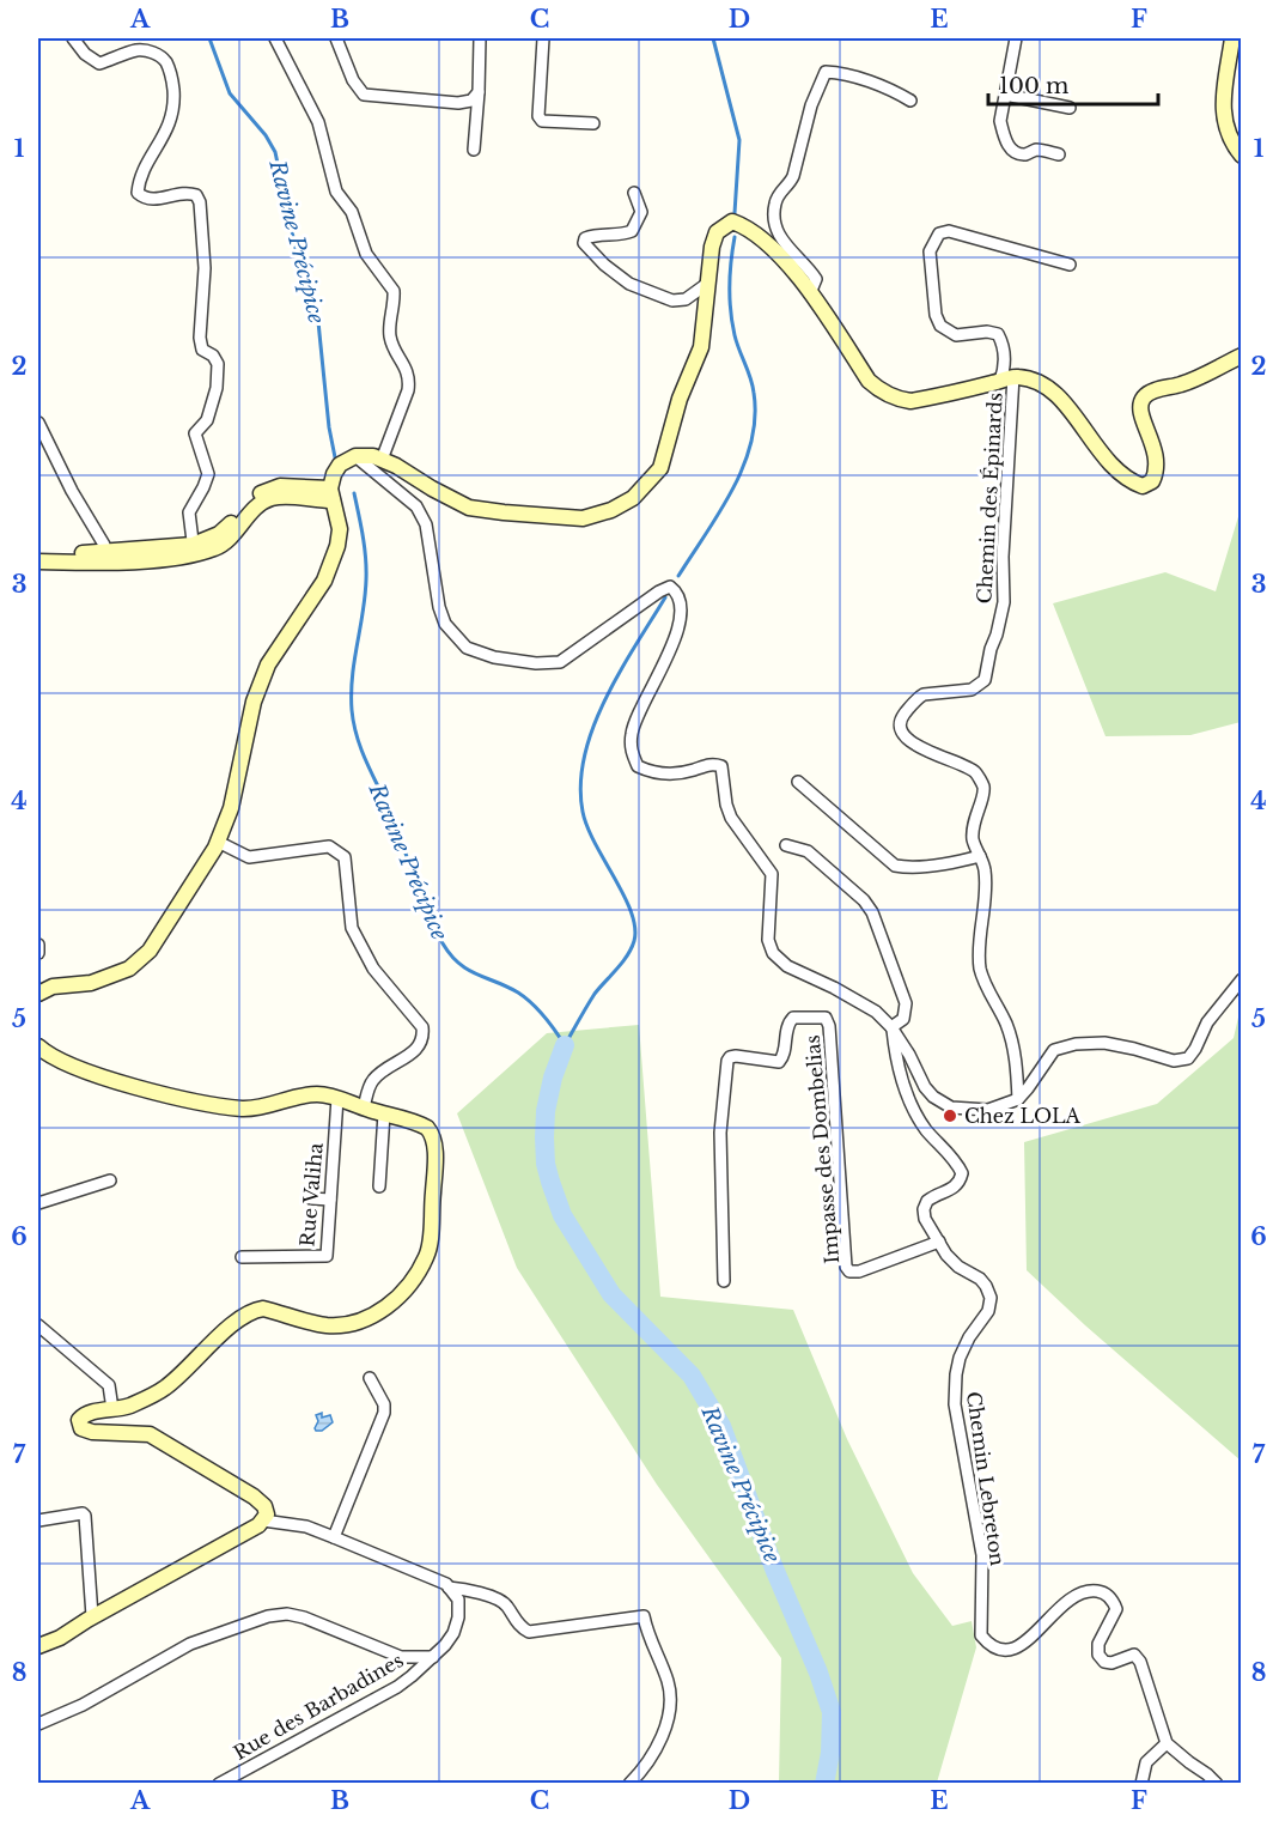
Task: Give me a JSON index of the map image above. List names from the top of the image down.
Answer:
{
  "streets": {
    "street": [
      "Chemin des Épinards",
      "Impasse des Dombelias",
      "Rue Valiha",
      "Chemin Lebreton",
      "Rue des Barbadines"
    ]
  },
  "crossings": [
    ["Impasse des Dombelias", "Chemin Lebreton"]
  ],
  "water": ["Ravine Précipice"],
  "places": ["Chez LOLA"],
  "scale_bar": "100 m",
  "grid": {
    "columns": [
      "A",
      "B",
      "C",
      "D",
      "E",
      "F"
    ],
    "rows": [
      "1",
      "2",
      "3",
      "4",
      "5",
      "6",
      "7",
      "8"
    ]
  }
}
